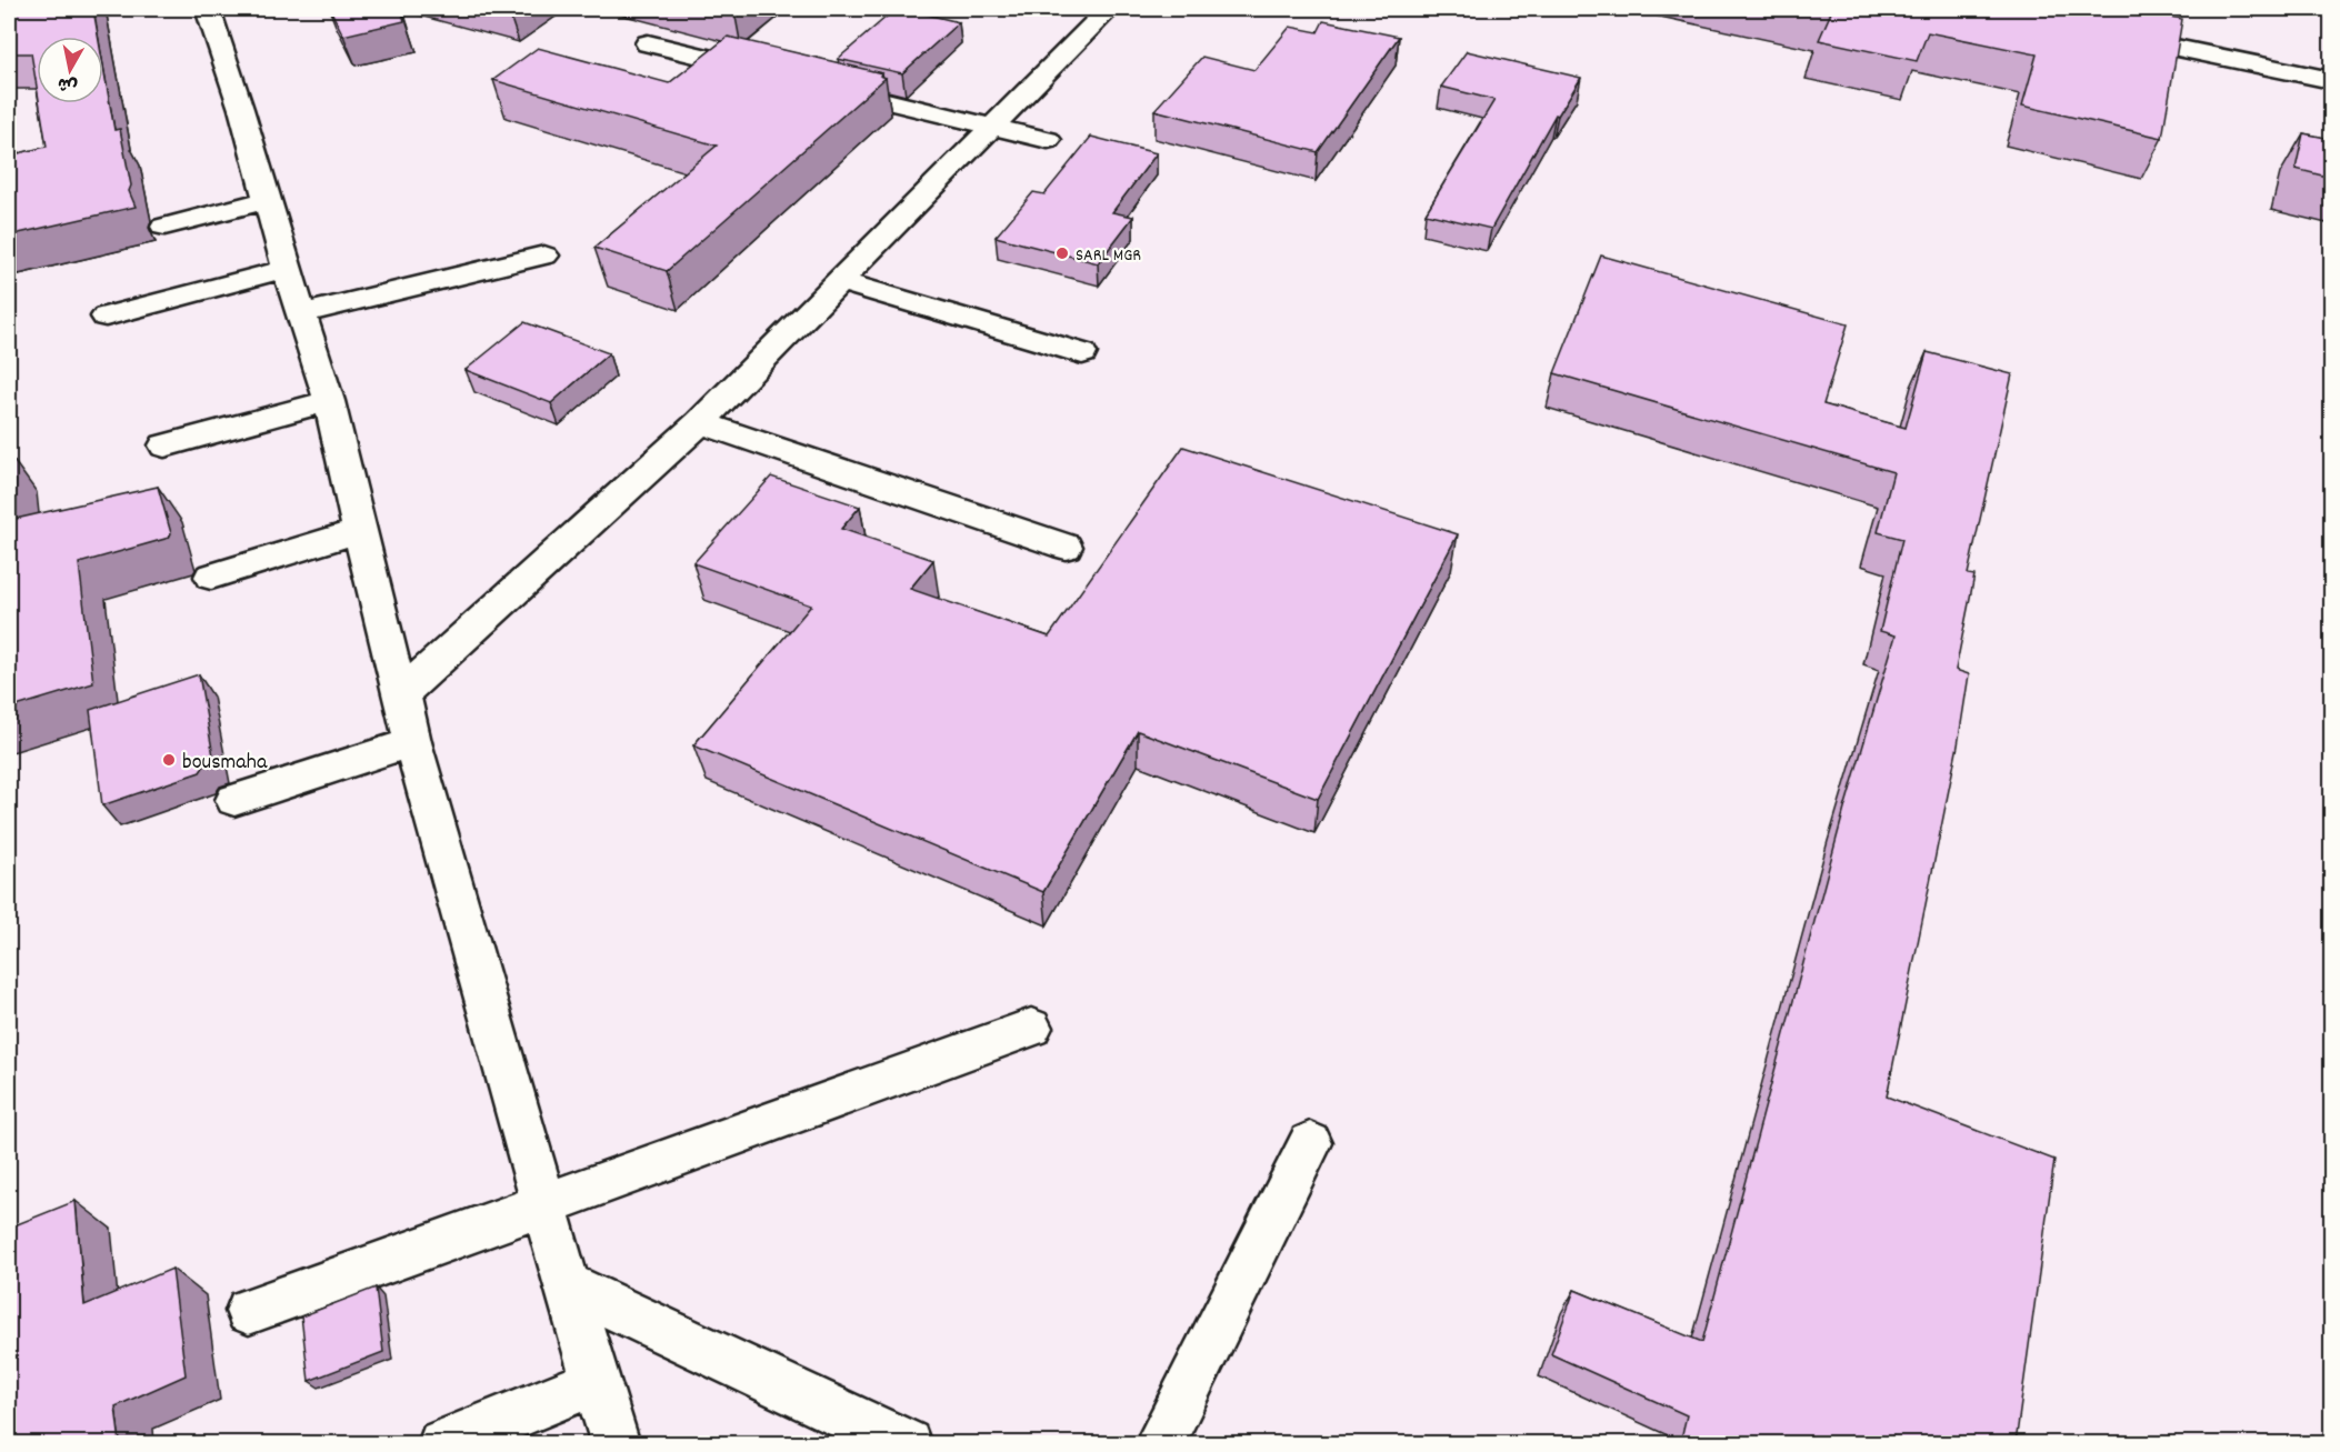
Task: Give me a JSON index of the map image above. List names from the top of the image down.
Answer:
{
  "places": ["SARL MGR", "bousmaha"],
  "north": "bottom"
}
